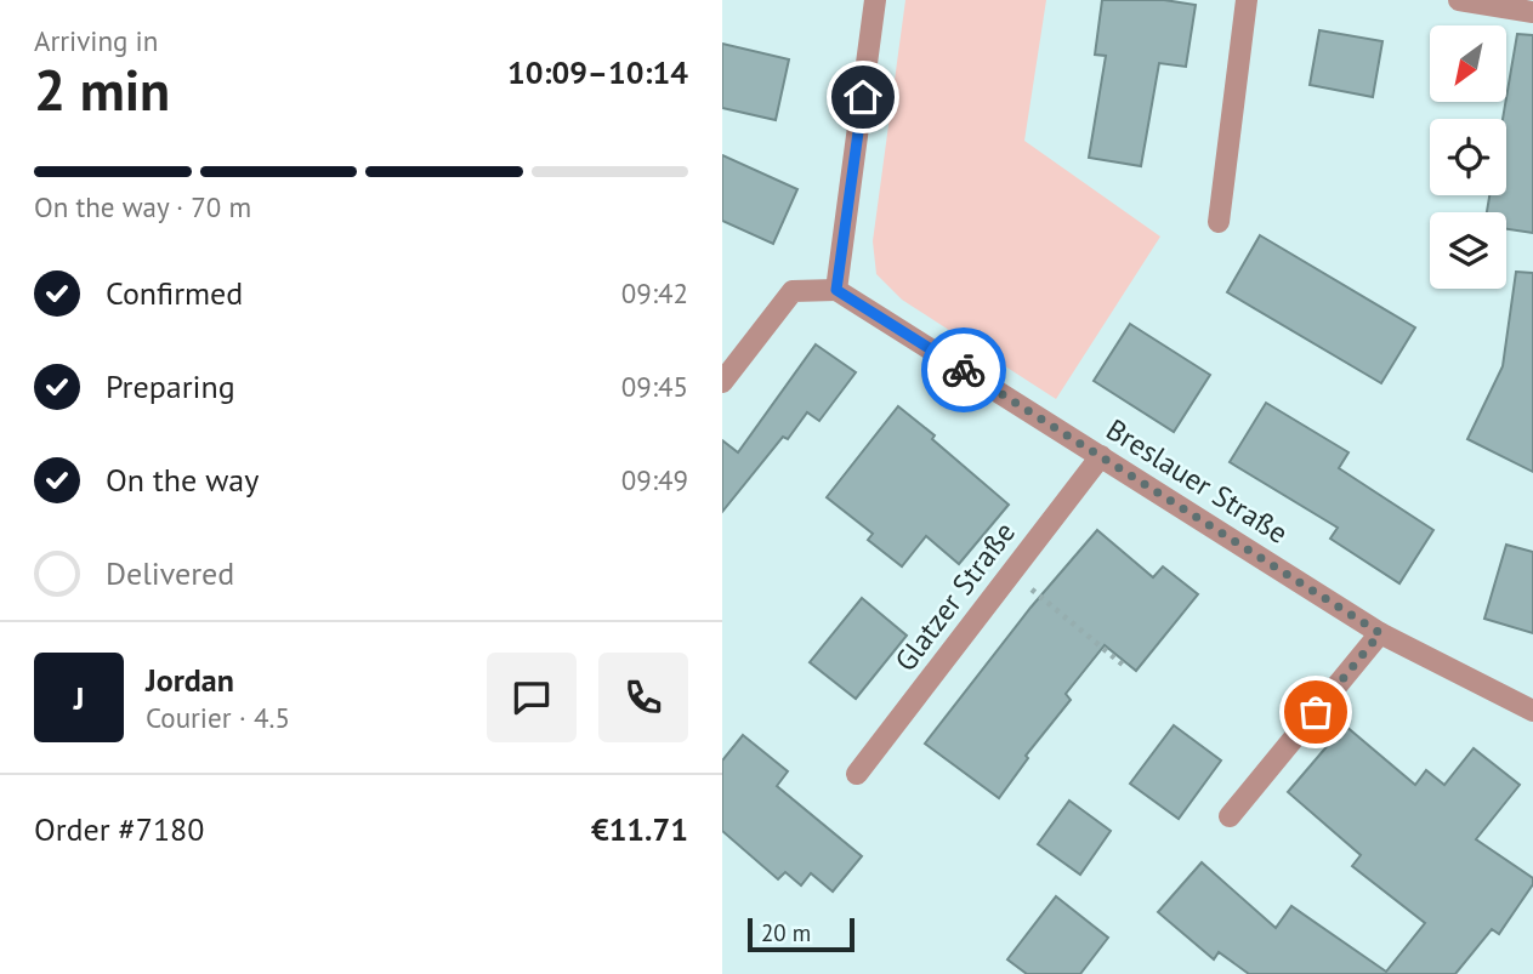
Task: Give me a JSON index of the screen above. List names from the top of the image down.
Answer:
{
  "streets": {
    "street": ["Breslauer Straße", "Glatzer Straße"]
  },
  "crossings": [
    ["Breslauer Straße", "Glatzer Straße"]
  ],
  "scale_bar": "20 m",
  "north": "bottom left",
  "page": {
    "heading": ["2 min", "Arriving in", "10:09–10:14"],
    "panel": [
      "Jordan",
      "Courier · 4.5",
      "Order #7180",
      "€11.71"
    ],
    "bar": "On the way · 70 m",
    "list": [
      ["Confirmed", "09:42"],
      ["Preparing", "09:45"],
      ["On the way", "09:49"],
      "Delivered"
    ],
    "round": "J",
    "scale": "20 m"
  }
}
